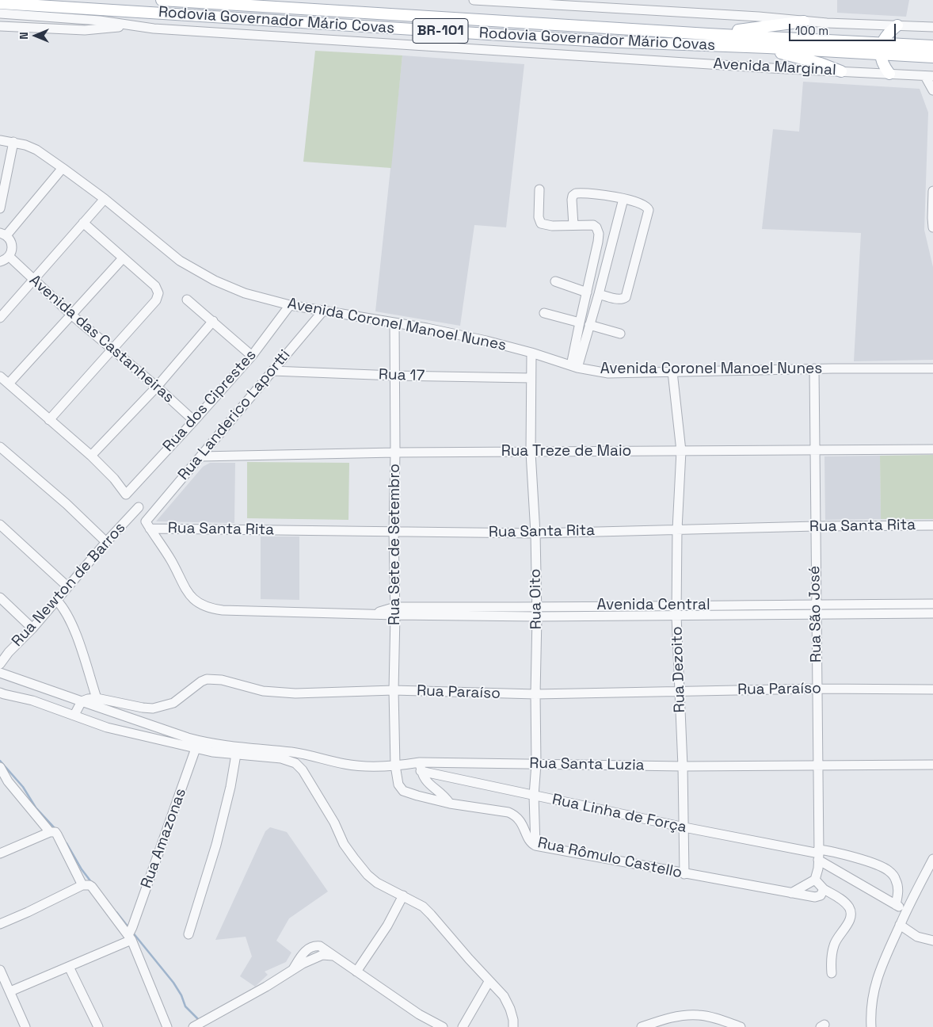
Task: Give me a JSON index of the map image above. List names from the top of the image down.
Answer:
{
  "streets": {
    "main road": ["Rodovia Governador Mário Covas", "BR-101"],
    "street": [
      "Avenida Marginal",
      "Avenida Coronel Manoel Nunes",
      "Avenida das Castanheiras",
      "Rua 17",
      "Rua dos Ciprestes",
      "Rua Landerico Laportti",
      "Rua Treze de Maio",
      "Rua Santa Rita",
      "Rua Sete de Setembro",
      "Rua Newton de Barros",
      "Rua Oito",
      "Avenida Central",
      "Rua São José",
      "Rua Dezoito",
      "Rua Paraíso",
      "Rua Santa Luzia",
      "Rua Linha de Força",
      "Rua Amazonas",
      "Rua Rômulo Castello"
    ]
  },
  "crossings": [
    ["Avenida Coronel Manoel Nunes", "Rua dos Ciprestes"],
    ["Avenida Coronel Manoel Nunes", "Rua Landerico Laportti"],
    ["Avenida Coronel Manoel Nunes", "Rua Sete de Setembro"],
    ["Avenida Coronel Manoel Nunes", "Rua Oito"],
    ["Avenida Coronel Manoel Nunes", "Rua São José"],
    ["Avenida Coronel Manoel Nunes", "Rua Dezoito"],
    ["Avenida das Castanheiras", "Rua dos Ciprestes"],
    ["Rua 17", "Rua Landerico Laportti"],
    ["Rua 17", "Rua Sete de Setembro"],
    ["Rua 17", "Rua Oito"],
    ["Rua Landerico Laportti", "Rua Treze de Maio"],
    ["Rua Landerico Laportti", "Rua Santa Rita"],
    ["Rua Landerico Laportti", "Avenida Central"],
    ["Rua Treze de Maio", "Rua Sete de Setembro"],
    ["Rua Treze de Maio", "Rua Oito"],
    ["Rua Treze de Maio", "Rua São José"],
    ["Rua Treze de Maio", "Rua Dezoito"],
    ["Rua Santa Rita", "Rua Sete de Setembro"],
    ["Rua Santa Rita", "Rua Oito"],
    ["Rua Santa Rita", "Avenida Central"],
    ["Rua Santa Rita", "Rua São José"],
    ["Rua Santa Rita", "Rua Dezoito"],
    ["Rua Sete de Setembro", "Avenida Central"],
    ["Rua Sete de Setembro", "Rua Paraíso"],
    ["Rua Sete de Setembro", "Rua Santa Luzia"],
    ["Rua Sete de Setembro", "Rua Rômulo Castello"],
    ["Rua Oito", "Avenida Central"],
    ["Rua Oito", "Rua Paraíso"],
    ["Rua Oito", "Rua Santa Luzia"],
    ["Rua Oito", "Rua Linha de Força"],
    ["Rua Oito", "Rua Rômulo Castello"],
    ["Avenida Central", "Rua São José"],
    ["Avenida Central", "Rua Dezoito"],
    ["Rua São José", "Rua Paraíso"],
    ["Rua São José", "Rua Santa Luzia"],
    ["Rua São José", "Rua Linha de Força"],
    ["Rua Dezoito", "Rua Paraíso"],
    ["Rua Dezoito", "Rua Santa Luzia"],
    ["Rua Dezoito", "Rua Linha de Força"],
    ["Rua Dezoito", "Rua Rômulo Castello"],
    ["Rua Santa Luzia", "Rua Linha de Força"],
    ["Rua Santa Luzia", "Rua Rômulo Castello"]
  ],
  "scale_bar": "100 m",
  "north": "left"
}
